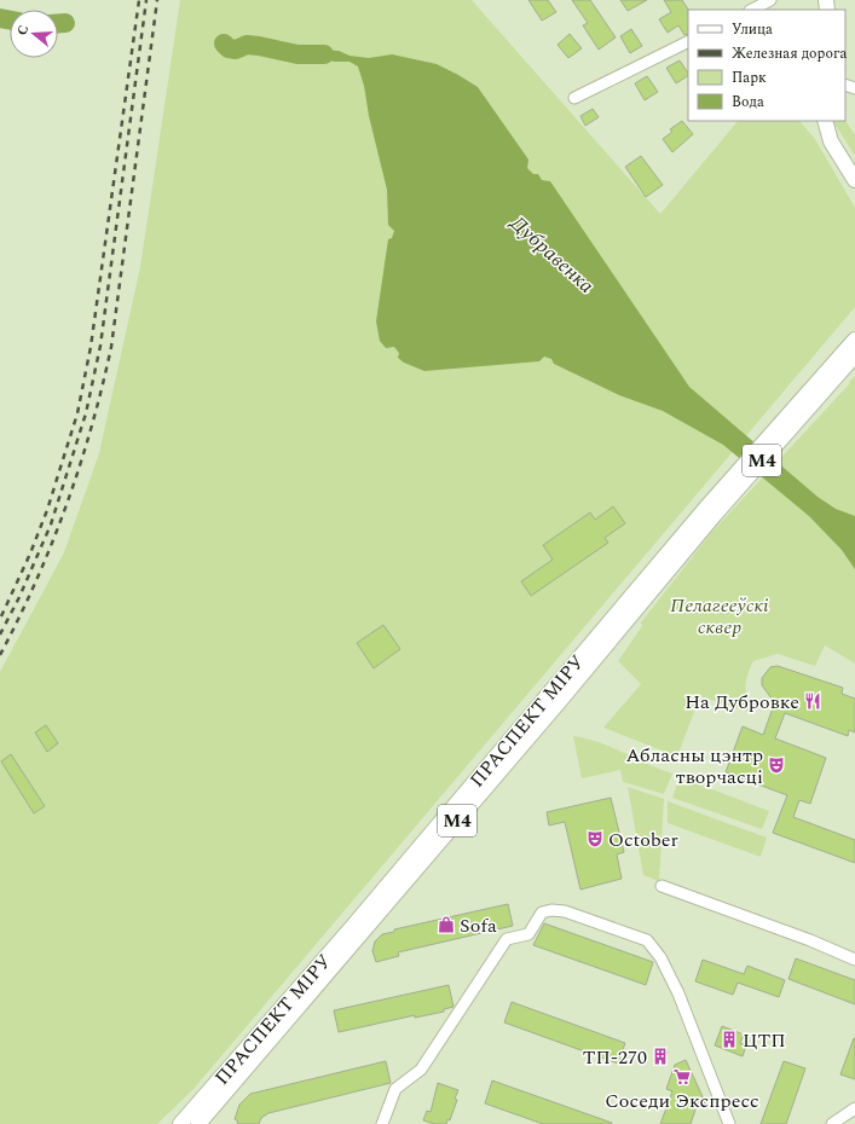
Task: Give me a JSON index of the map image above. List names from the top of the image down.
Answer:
{
  "streets": {
    "main road": ["М4", "ПРАСПЕКТ МІРУ"]
  },
  "water": ["Дубравенка"],
  "parks": ["Пелагееўскі сквер"],
  "places": {
    "restaurant": ["На Дубровке"],
    "theatre": ["Абласны цэнтр творчасці", "October"],
    "shop": ["Sofa"],
    "building": ["ЦТП", "ТП-270"],
    "supermarket": ["Соседи Экспресс"]
  },
  "legend": [
    "Улица",
    "Железная дорога",
    "Парк",
    "Вода"
  ],
  "north": "left"
}
